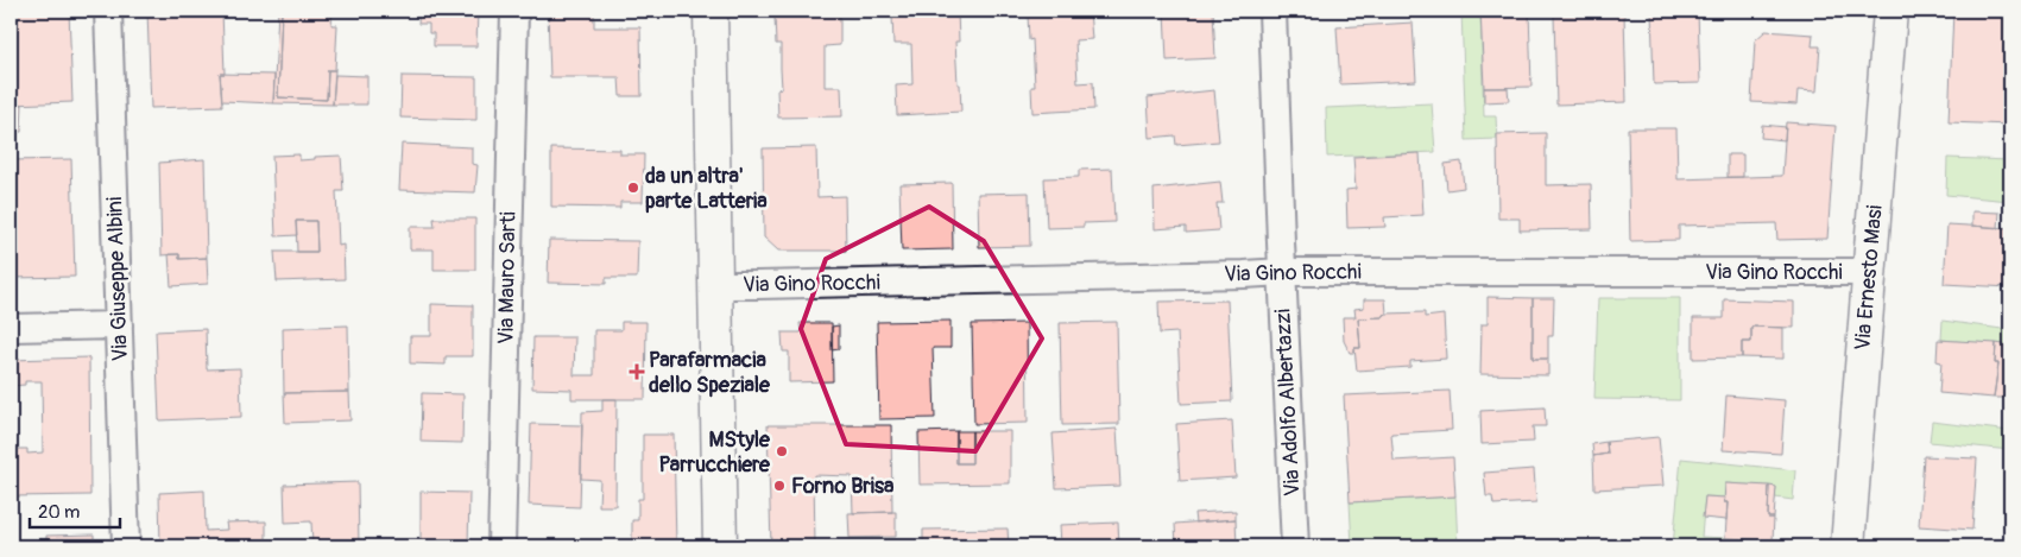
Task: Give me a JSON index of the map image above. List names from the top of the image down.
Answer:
{
  "streets": {
    "street": [
      "Via Gino Rocchi",
      "Via Mauro Sarti",
      "Via Ernesto Masi",
      "Via Giuseppe Albini",
      "Via Adolfo Albertazzi"
    ]
  },
  "crossings": [
    ["Via Gino Rocchi", "Via Ernesto Masi"],
    ["Via Gino Rocchi", "Via Adolfo Albertazzi"]
  ],
  "places": {
    "other": ["da un altra' parte Latteria", "MStyle Parrucchiere", "Forno Brisa"],
    "health": ["Parafarmacia dello Speziale"]
  },
  "scale_bar": "20 m"
}
